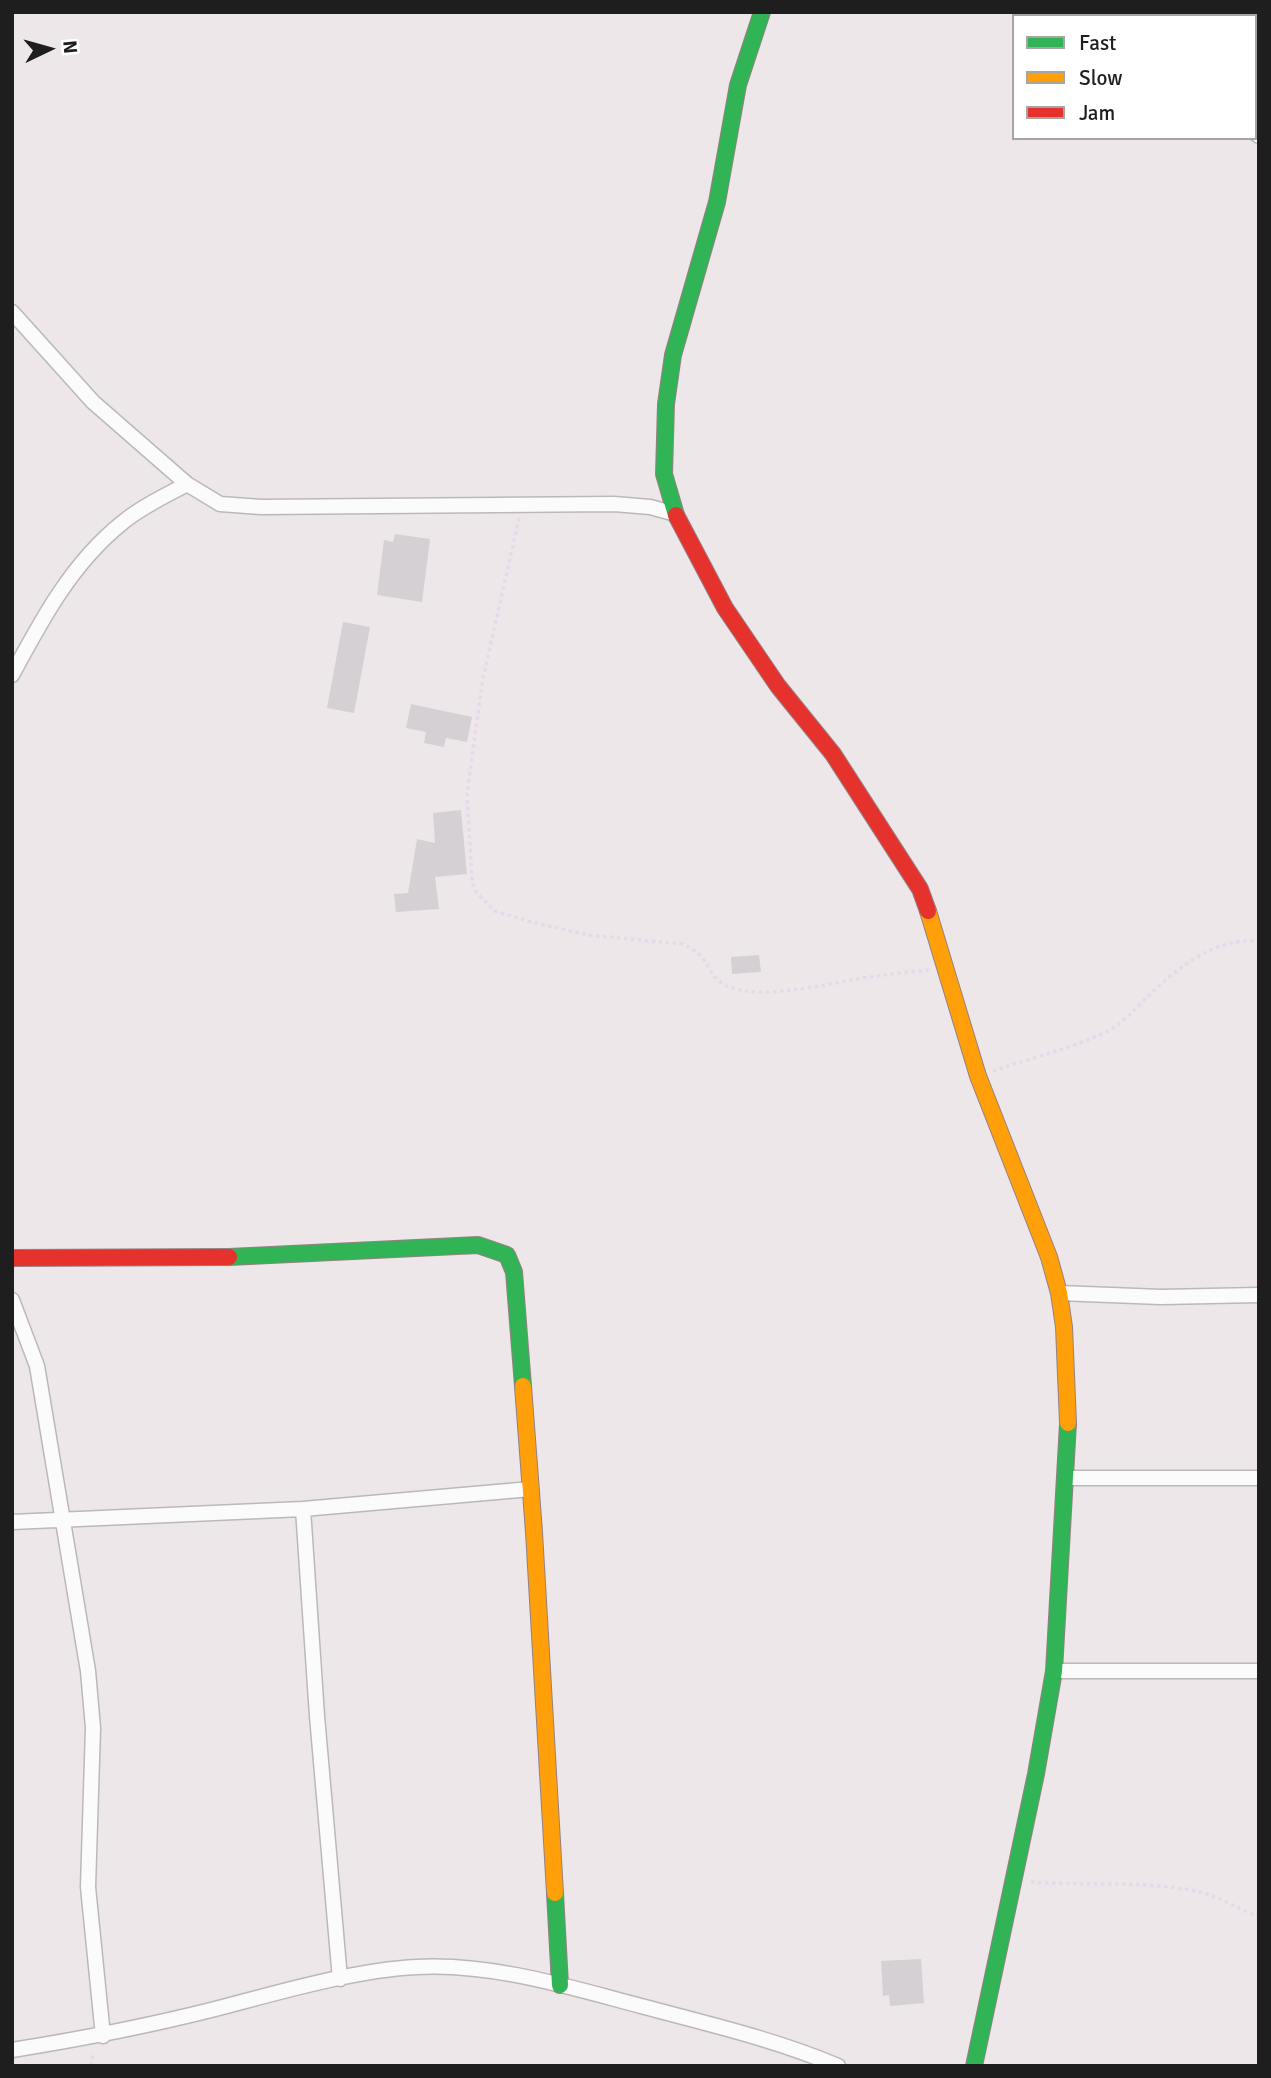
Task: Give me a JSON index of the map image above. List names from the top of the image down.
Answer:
{
  "legend": ["Fast", "Slow", "Jam"],
  "north": "right"
}
